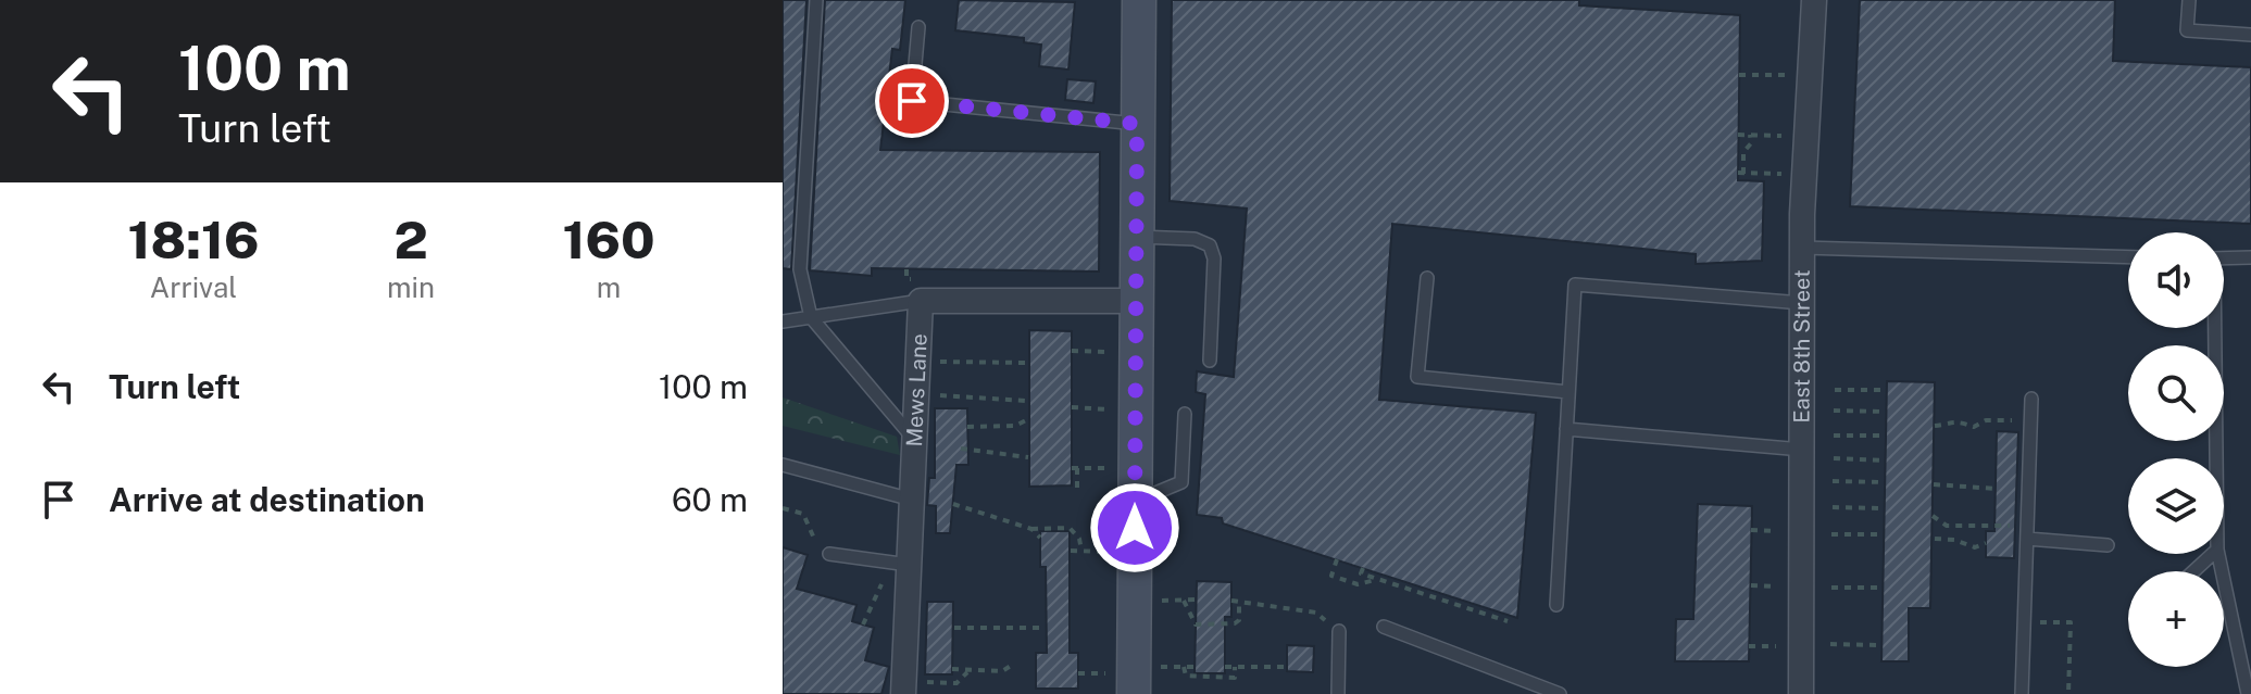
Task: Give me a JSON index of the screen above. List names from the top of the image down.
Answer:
{
  "streets": {
    "street": ["East 8th Street", "Mews Lane"]
  },
  "page": {
    "turn": ["100 m", "Turn left"],
    "eta": [
      "18:16",
      "Arrival",
      "2",
      "min",
      "160",
      "m"
    ],
    "map_buttons": "+",
    "list": [
      {
        "name": "Turn left",
        "value": "100 m"
      },
      {
        "name": "Arrive at destination",
        "value": "60 m"
      }
    ]
  }
}
